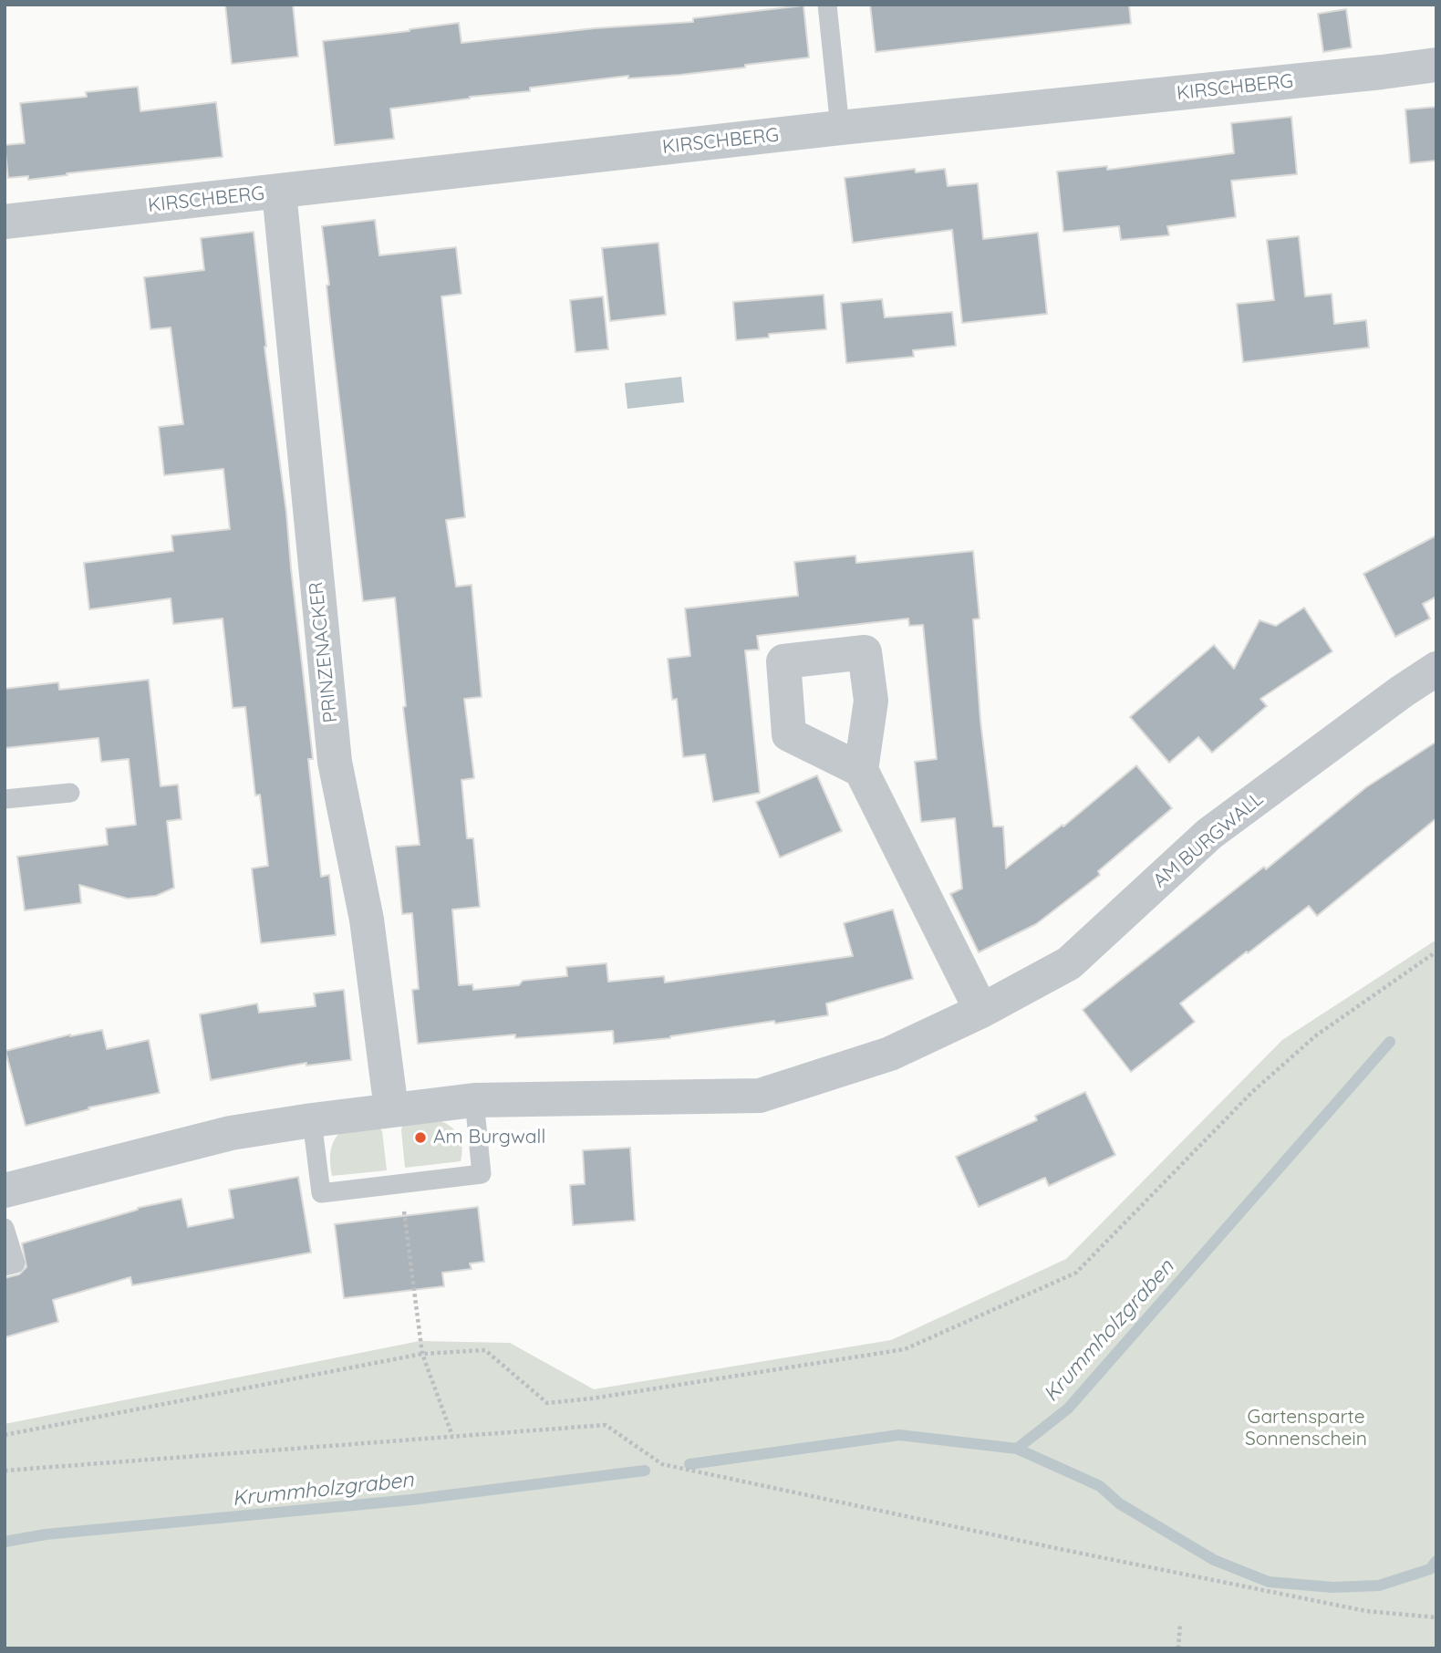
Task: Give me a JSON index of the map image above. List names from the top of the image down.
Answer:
{
  "streets": {
    "street": ["KIRSCHBERG", "PRINZENACKER", "AM BURGWALL"]
  },
  "crossings": [
    ["KIRSCHBERG", "PRINZENACKER"],
    ["PRINZENACKER", "AM BURGWALL"]
  ],
  "water": ["Krummholzgraben"],
  "parks": ["Gartensparte Sonnenschein"],
  "places": ["Am Burgwall"]
}
